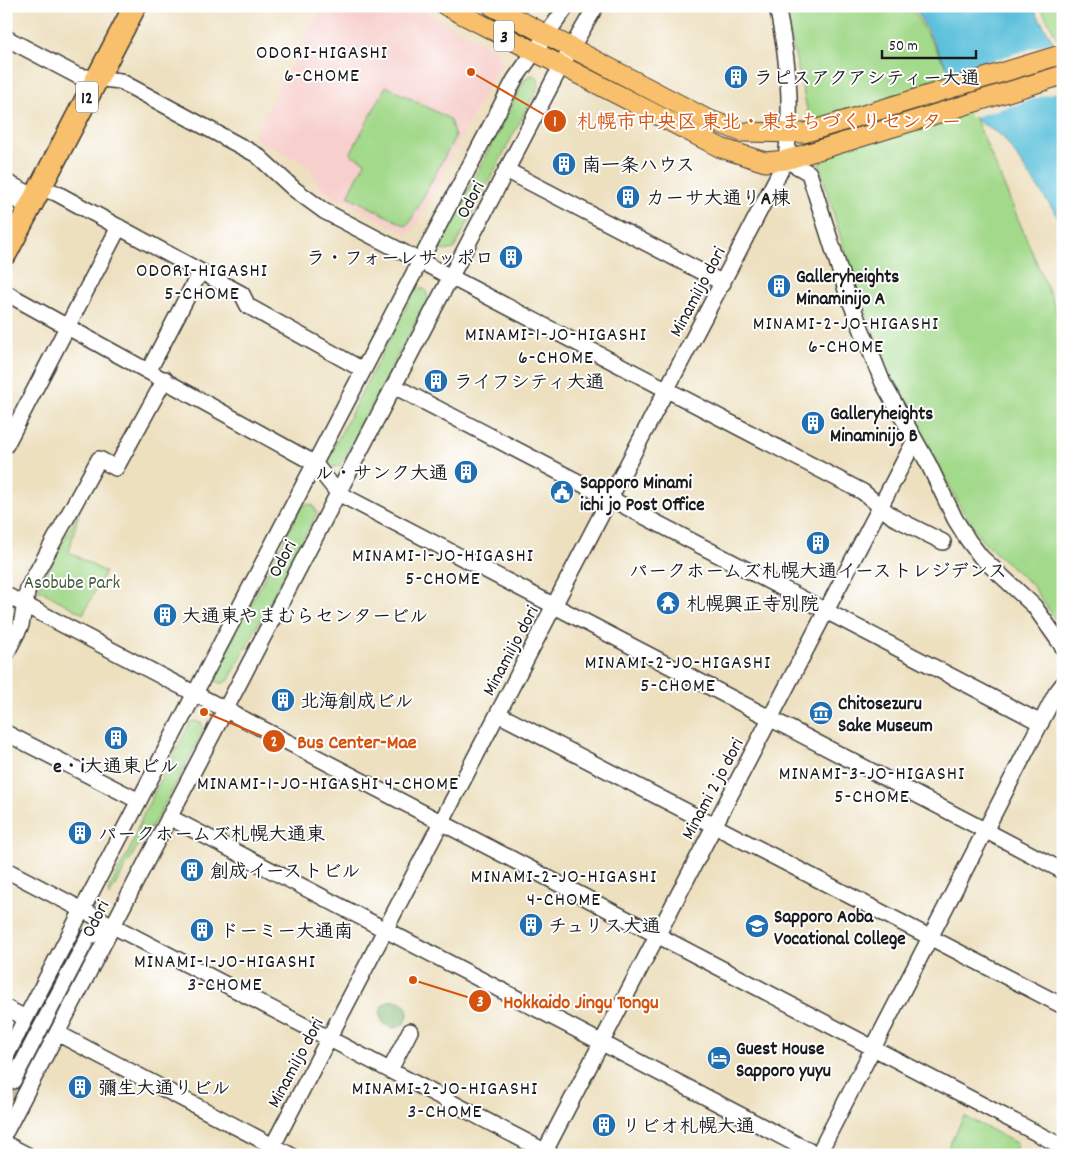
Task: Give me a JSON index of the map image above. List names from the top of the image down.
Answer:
{
  "streets": {
    "highway": ["12"],
    "main road": ["3"],
    "street": ["Odori", "Minami1jo dori", "Minami 2 jo dori"]
  },
  "crossings": [
    ["3", "Odori"],
    ["3", "Minami1jo dori"]
  ],
  "districts": [
    "ODORI-HIGASHI 6-CHOME",
    "ODORI-HIGASHI 5-CHOME",
    "MINAMI-2-JO-HIGASHI 6-CHOME",
    "MINAMI-1-JO-HIGASHI 6-CHOME",
    "MINAMI-1-JO-HIGASHI 5-CHOME",
    "MINAMI-2-JO-HIGASHI 5-CHOME",
    "MINAMI-3-JO-HIGASHI 5-CHOME",
    "MINAMI-1-JO-HIGASHI 4-CHOME",
    "MINAMI-2-JO-HIGASHI 4-CHOME",
    "MINAMI-1-JO-HIGASHI 3-CHOME",
    "MINAMI-2-JO-HIGASHI 3-CHOME"
  ],
  "parks": ["Asobube Park"],
  "places": {
    "other": ["札幌市中央区 東北・東まちづくりセンター", "Bus Center-Mae", "Hokkaido Jingu Tongu"],
    "building": [
      "ラピスアクアシティー大通",
      "南一条ハウス",
      "カーサ大通りA棟",
      "ラ・フォーレサッポロ",
      "Galleryheights Minaminijo A",
      "ライフシティ大通",
      "Galleryheights Minaminijo B",
      "ル・サンク大通",
      "パークホームズ札幌大通イーストレジデンス",
      "大通東やまむらセンタービル",
      "北海創成ビル",
      "e・i大通東ビル",
      "パークホームズ札幌大通東",
      "創成イーストビル",
      "チュリス大通",
      "ドーミー大通南",
      "彌生大通りビル",
      "リビオ札幌大通"
    ],
    "public building": ["Sapporo Minami ichi jo Post Office"],
    "temple": ["札幌興正寺別院"],
    "museum": ["Chitosezuru Sake Museum"],
    "school or university": ["Sapporo Aoba Vocational College"],
    "hotel": ["Guest House Sapporo yuyu"]
  },
  "scale_bar": "50 m"
}
